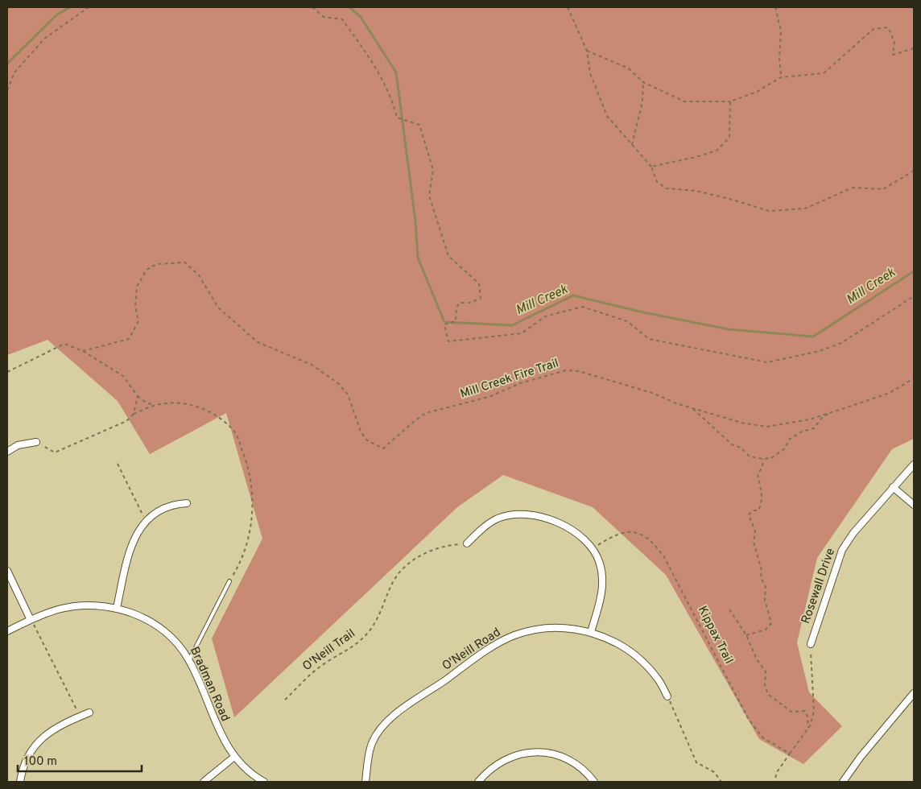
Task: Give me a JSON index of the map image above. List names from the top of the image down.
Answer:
{
  "streets": {
    "street": ["Rosewall Drive", "O'Neill Road", "Bradman Road"],
    "path": ["Mill Creek Fire Trail", "Kippax Trail", "O'Neill Trail"]
  },
  "water": ["Mill Creek"],
  "scale_bar": "100 m"
}
